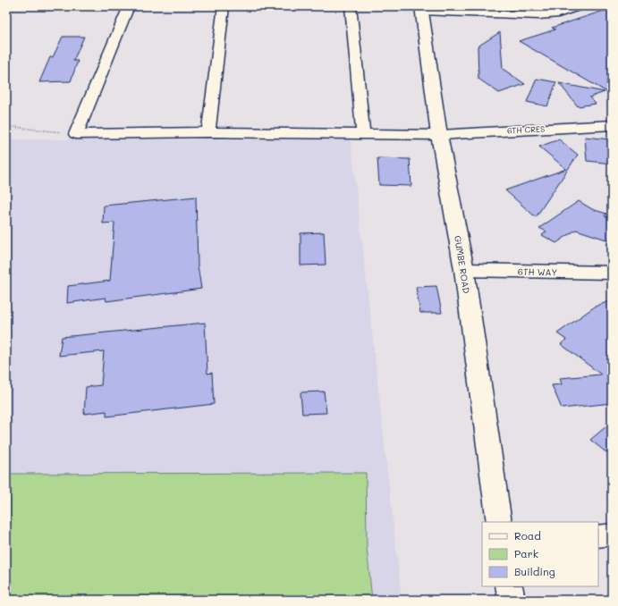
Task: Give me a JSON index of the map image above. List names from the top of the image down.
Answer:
{
  "streets": {
    "street": ["6TH CRES", "GUMBE ROAD", "6TH WAY"]
  },
  "crossings": [
    ["6TH CRES", "GUMBE ROAD"],
    ["GUMBE ROAD", "6TH WAY"]
  ],
  "legend": ["Road", "Park", "Building"]
}
